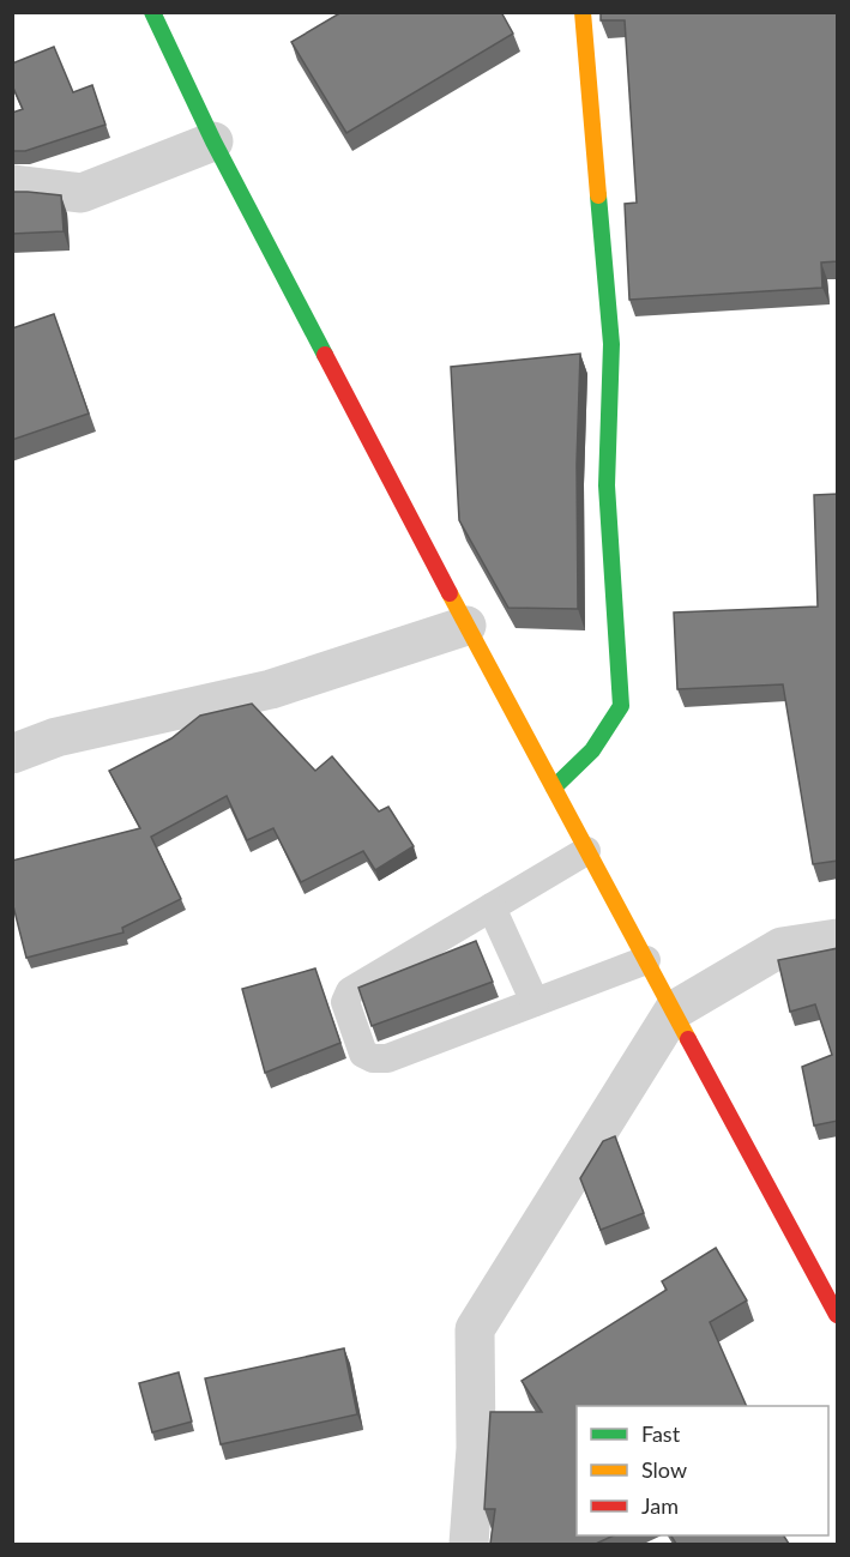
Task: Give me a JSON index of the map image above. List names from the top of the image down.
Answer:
{
  "legend": ["Fast", "Slow", "Jam"]
}
